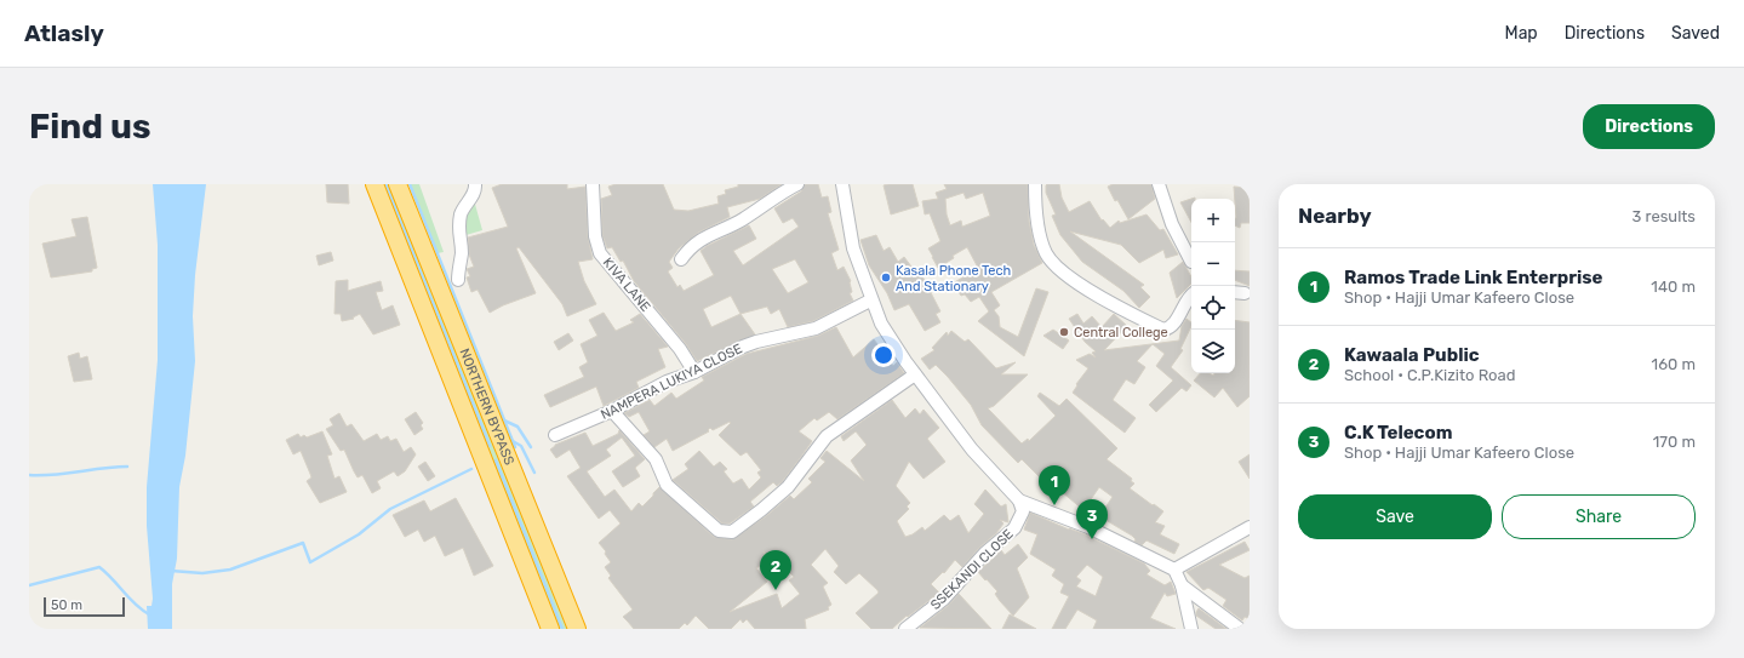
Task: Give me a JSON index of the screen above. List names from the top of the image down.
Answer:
{
  "streets": {
    "highway": ["NORTHERN BYPASS"],
    "street": ["KIVA LANE", "NAMPERA LUKIYA CLOSE", "SSEKANDI CLOSE"]
  },
  "crossings": [
    ["KIVA LANE", "NAMPERA LUKIYA CLOSE"]
  ],
  "places": ["Kasala Phone Tech And Stationary", "Central College"],
  "scale_bar": "50 m",
  "page": {
    "header": "Atlasly",
    "nav": ["Map", "Directions", "Saved"],
    "buttons": [
      "Directions",
      ["Save", "Share"]
    ],
    "title": "Find us",
    "heading": ["Nearby", "3 results"],
    "map_buttons": ["+", "−"],
    "list": [
      {
        "mark": "1",
        "name": "Ramos Trade Link Enterprise",
        "note": "Shop · Hajji Umar Kafeero Close",
        "value": "140 m"
      },
      {
        "mark": "2",
        "name": "Kawaala Public",
        "note": "School · C.P.Kizito Road",
        "value": "160 m"
      },
      {
        "mark": "3",
        "name": "C.K Telecom",
        "note": "Shop · Hajji Umar Kafeero Close",
        "value": "170 m"
      }
    ],
    "pins": ["1", "3", "2"],
    "scale": "50 m"
  }
}
